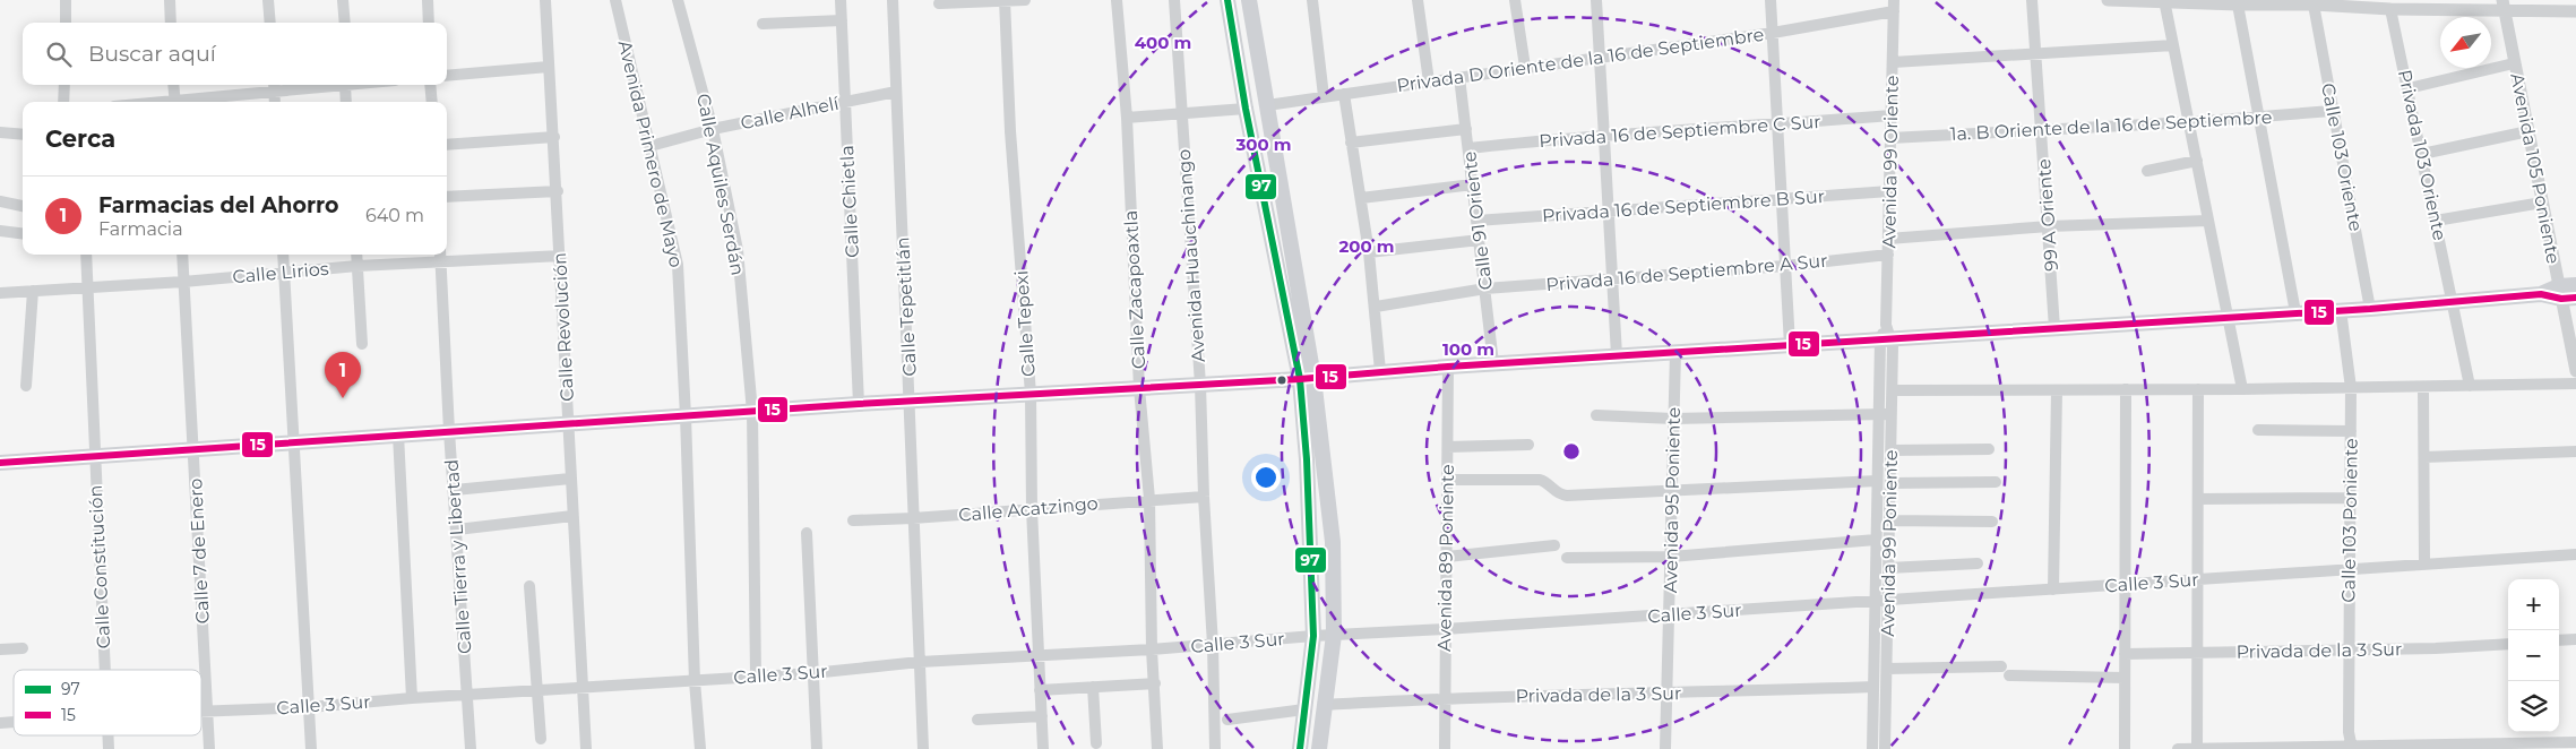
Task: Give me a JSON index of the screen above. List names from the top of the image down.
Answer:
{
  "streets": {
    "street": [
      "Privada D Oriente de la 16 de Septiembre",
      "Calle Alhelí",
      "1a. B Oriente de la 16 de Septiembre",
      "Privada 16 de Septiembre C Sur",
      "Avenida Primero de Mayo",
      "Privada 103 Oriente",
      "Calle 103 Oriente",
      "Avenida 99 Oriente",
      "Avenida 105 Poniente",
      "Calle Aquiles Serdán",
      "Calle Chietla",
      "Privada 16 de Septiembre B Sur",
      "99 A Oriente",
      "Calle 91 Oriente",
      "Avenida Huauchinango",
      "Calle Lirios",
      "Privada 16 de Septiembre A Sur",
      "Calle Zacapoaxtla",
      "Calle Tepetitlán",
      "Calle Tepexi",
      "Calle Revolución",
      "Avenida 95 Poniente",
      "Calle Acatzingo",
      "Calle 103 Poniente",
      "Avenida 99 Poniente",
      "Calle 7 de Enero",
      "Calle Tierra y Libertad",
      "Avenida 89 Poniente",
      "Calle Constitución",
      "Calle 3 Sur",
      "Privada de la 3 Sur"
    ]
  },
  "crossings": [
    ["Privada D Oriente de la 16 de Septiembre", "Avenida 99 Oriente"],
    ["Privada D Oriente de la 16 de Septiembre", "Calle 91 Oriente"],
    ["Calle Alhelí", "Avenida Primero de Mayo"],
    ["Calle Alhelí", "Calle Aquiles Serdán"],
    ["Calle Alhelí", "Calle Chietla"],
    ["Calle Alhelí", "Calle Tepetitlán"],
    ["1a. B Oriente de la 16 de Septiembre", "Calle 103 Oriente"],
    ["1a. B Oriente de la 16 de Septiembre", "Avenida 99 Oriente"],
    ["1a. B Oriente de la 16 de Septiembre", "99 A Oriente"],
    ["Privada 16 de Septiembre C Sur", "Avenida 99 Oriente"],
    ["Privada 16 de Septiembre C Sur", "Calle 91 Oriente"],
    ["Avenida Primero de Mayo", "Calle 3 Sur"],
    ["Avenida 99 Oriente", "Privada 16 de Septiembre B Sur"],
    ["Avenida 99 Oriente", "Privada 16 de Septiembre A Sur"],
    ["Avenida 99 Oriente", "Avenida 99 Poniente"],
    ["Calle Aquiles Serdán", "Calle 3 Sur"],
    ["Privada 16 de Septiembre B Sur", "Calle 91 Oriente"],
    ["Calle 91 Oriente", "Privada 16 de Septiembre A Sur"],
    ["Avenida Huauchinango", "Calle Acatzingo"],
    ["Avenida Huauchinango", "Calle 3 Sur"],
    ["Calle Lirios", "Calle Revolución"],
    ["Calle Lirios", "Calle 7 de Enero"],
    ["Calle Lirios", "Calle Tierra y Libertad"],
    ["Calle Lirios", "Calle Constitución"],
    ["Calle Zacapoaxtla", "Calle Acatzingo"],
    ["Calle Zacapoaxtla", "Calle 3 Sur"],
    ["Calle Tepetitlán", "Calle Acatzingo"],
    ["Calle Tepetitlán", "Calle 3 Sur"],
    ["Calle Tepexi", "Calle Acatzingo"],
    ["Calle Tepexi", "Calle 3 Sur"],
    ["Calle Revolución", "Calle 3 Sur"],
    ["Avenida 95 Poniente", "Calle 3 Sur"],
    ["Avenida 95 Poniente", "Privada de la 3 Sur"],
    ["Calle 103 Poniente", "Calle 3 Sur"],
    ["Calle 103 Poniente", "Privada de la 3 Sur"],
    ["Avenida 99 Poniente", "Calle 3 Sur"],
    ["Avenida 99 Poniente", "Privada de la 3 Sur"],
    ["Calle 7 de Enero", "Calle 3 Sur"],
    ["Calle Tierra y Libertad", "Calle 3 Sur"],
    ["Avenida 89 Poniente", "Calle 3 Sur"],
    ["Avenida 89 Poniente", "Privada de la 3 Sur"]
  ],
  "lines": ["transit line 97", "transit line 15"],
  "legend": ["97", "15"],
  "north": "bottom left",
  "page": {
    "search": "Buscar aquí",
    "heading": "Cerca",
    "list": [
      {
        "mark": "1",
        "name": "Farmacias del Ahorro",
        "note": "Farmacia",
        "value": "640 m"
      }
    ],
    "pins": "1",
    "map_buttons": ["+", "−"]
  },
  "rings": [
    "400 m",
    "300 m",
    "200 m",
    "100 m"
  ]
}
